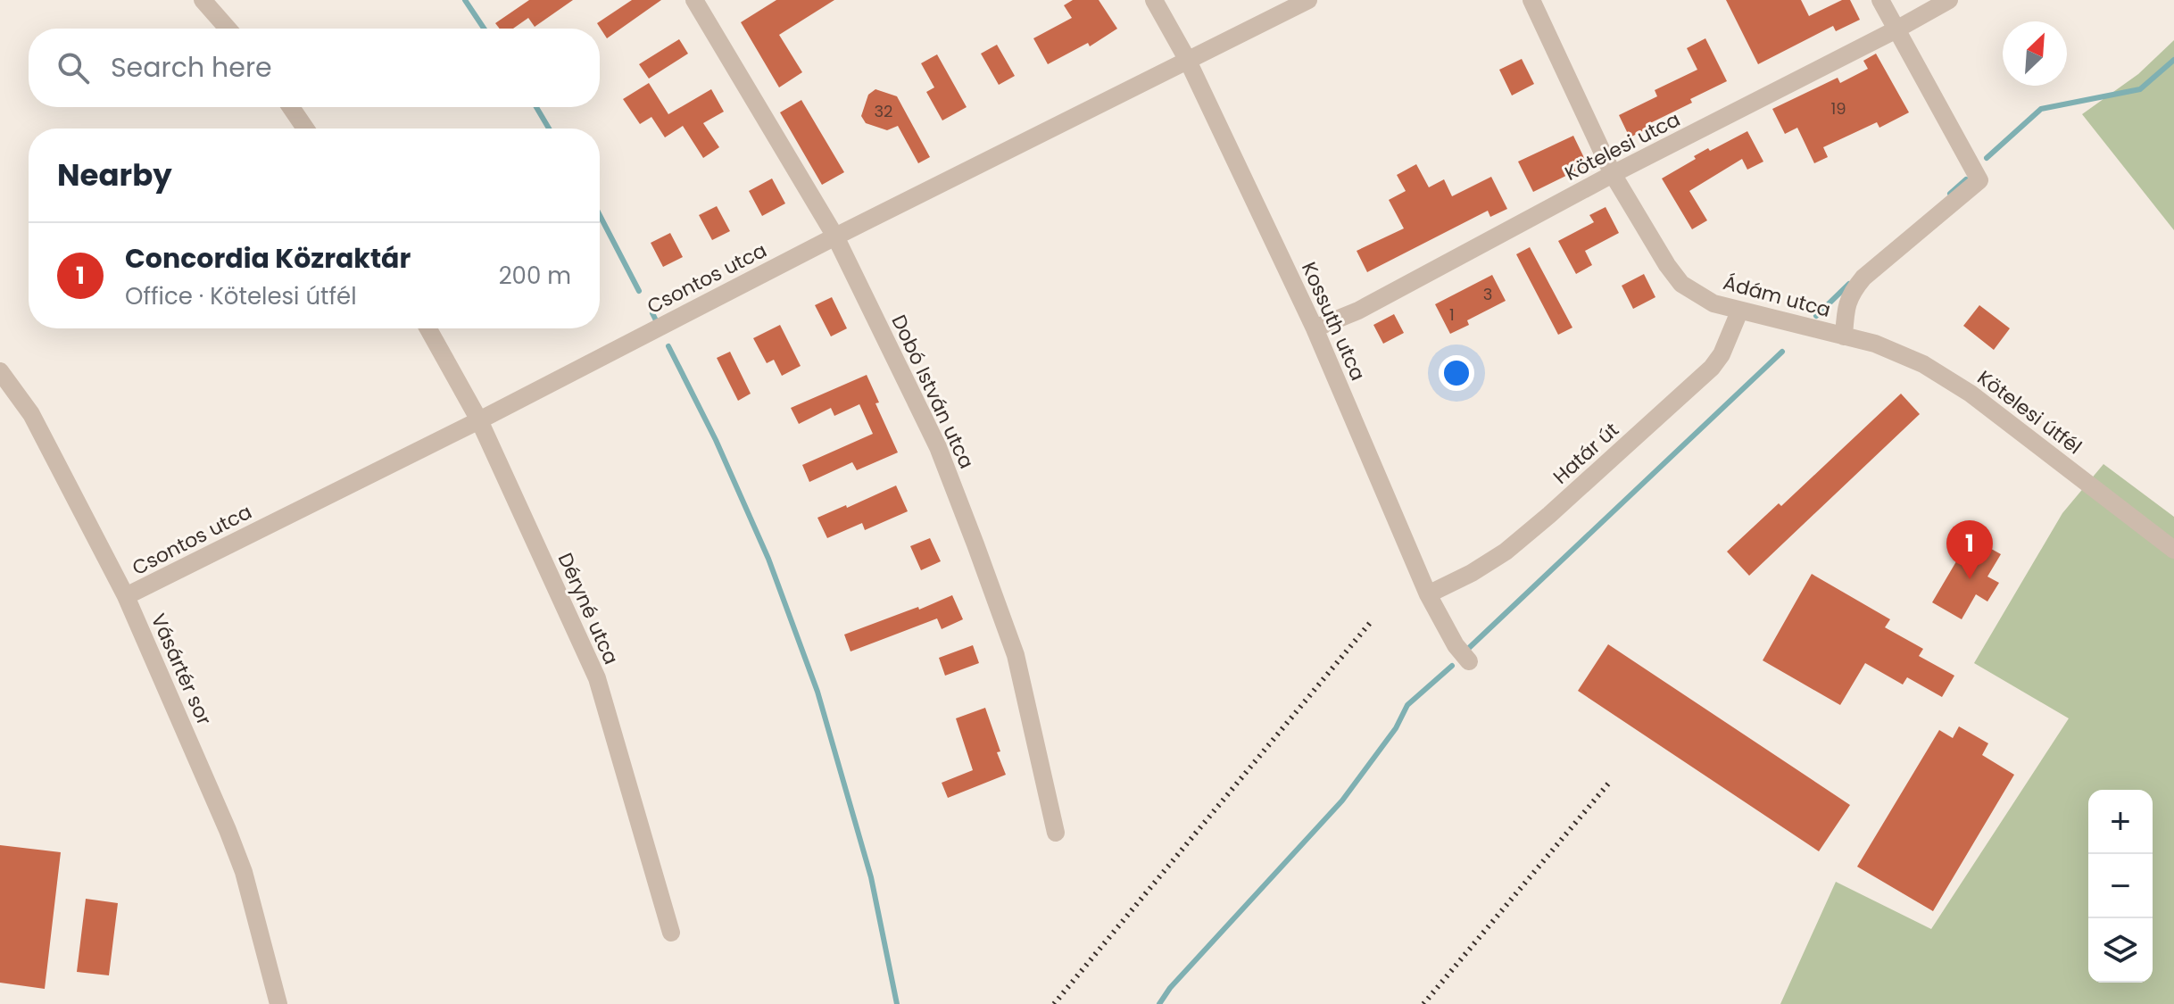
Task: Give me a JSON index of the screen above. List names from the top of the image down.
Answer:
{
  "streets": {
    "street": [
      "Kötelesi utca",
      "Csontos utca",
      "Ádám utca",
      "Kossuth utca",
      "Dobó István utca",
      "Kötelesi útfél",
      "Határ út",
      "Déryné utca",
      "Vásártér sor"
    ]
  },
  "crossings": [
    ["Kötelesi utca", "Ádám utca"],
    ["Kötelesi utca", "Kossuth utca"],
    ["Csontos utca", "Kossuth utca"],
    ["Csontos utca", "Dobó István utca"],
    ["Csontos utca", "Déryné utca"],
    ["Csontos utca", "Vásártér sor"],
    ["Ádám utca", "Kötelesi útfél"],
    ["Ádám utca", "Határ út"],
    ["Kossuth utca", "Határ út"]
  ],
  "house_numbers": [
    "19",
    "32",
    "3",
    "1"
  ],
  "north": "top right",
  "page": {
    "search": "Search here",
    "heading": "Nearby",
    "list": [
      {
        "mark": "1",
        "name": "Concordia Közraktár",
        "note": "Office · Kötelesi útfél",
        "value": "200 m"
      }
    ],
    "pins": "1",
    "map_buttons": ["+", "−"]
  }
}
